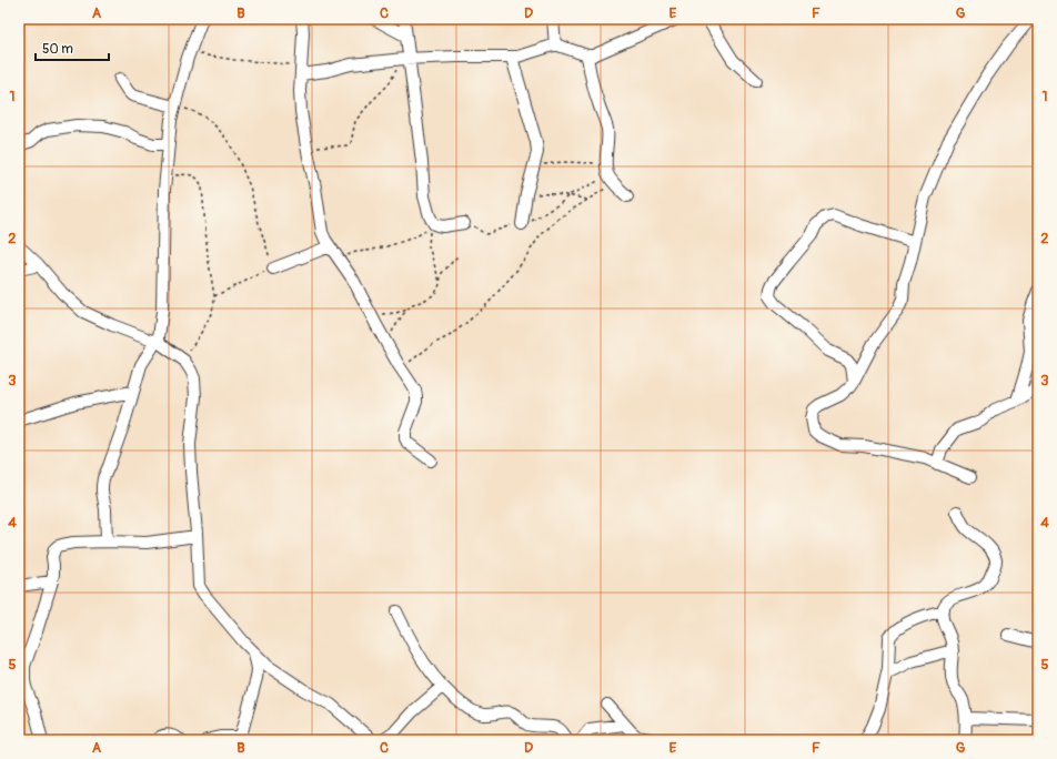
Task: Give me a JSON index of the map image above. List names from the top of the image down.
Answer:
{
  "scale_bar": "50 m",
  "grid": {
    "columns": [
      "A",
      "B",
      "C",
      "D",
      "E",
      "F",
      "G"
    ],
    "rows": [
      "1",
      "2",
      "3",
      "4",
      "5"
    ]
  }
}
